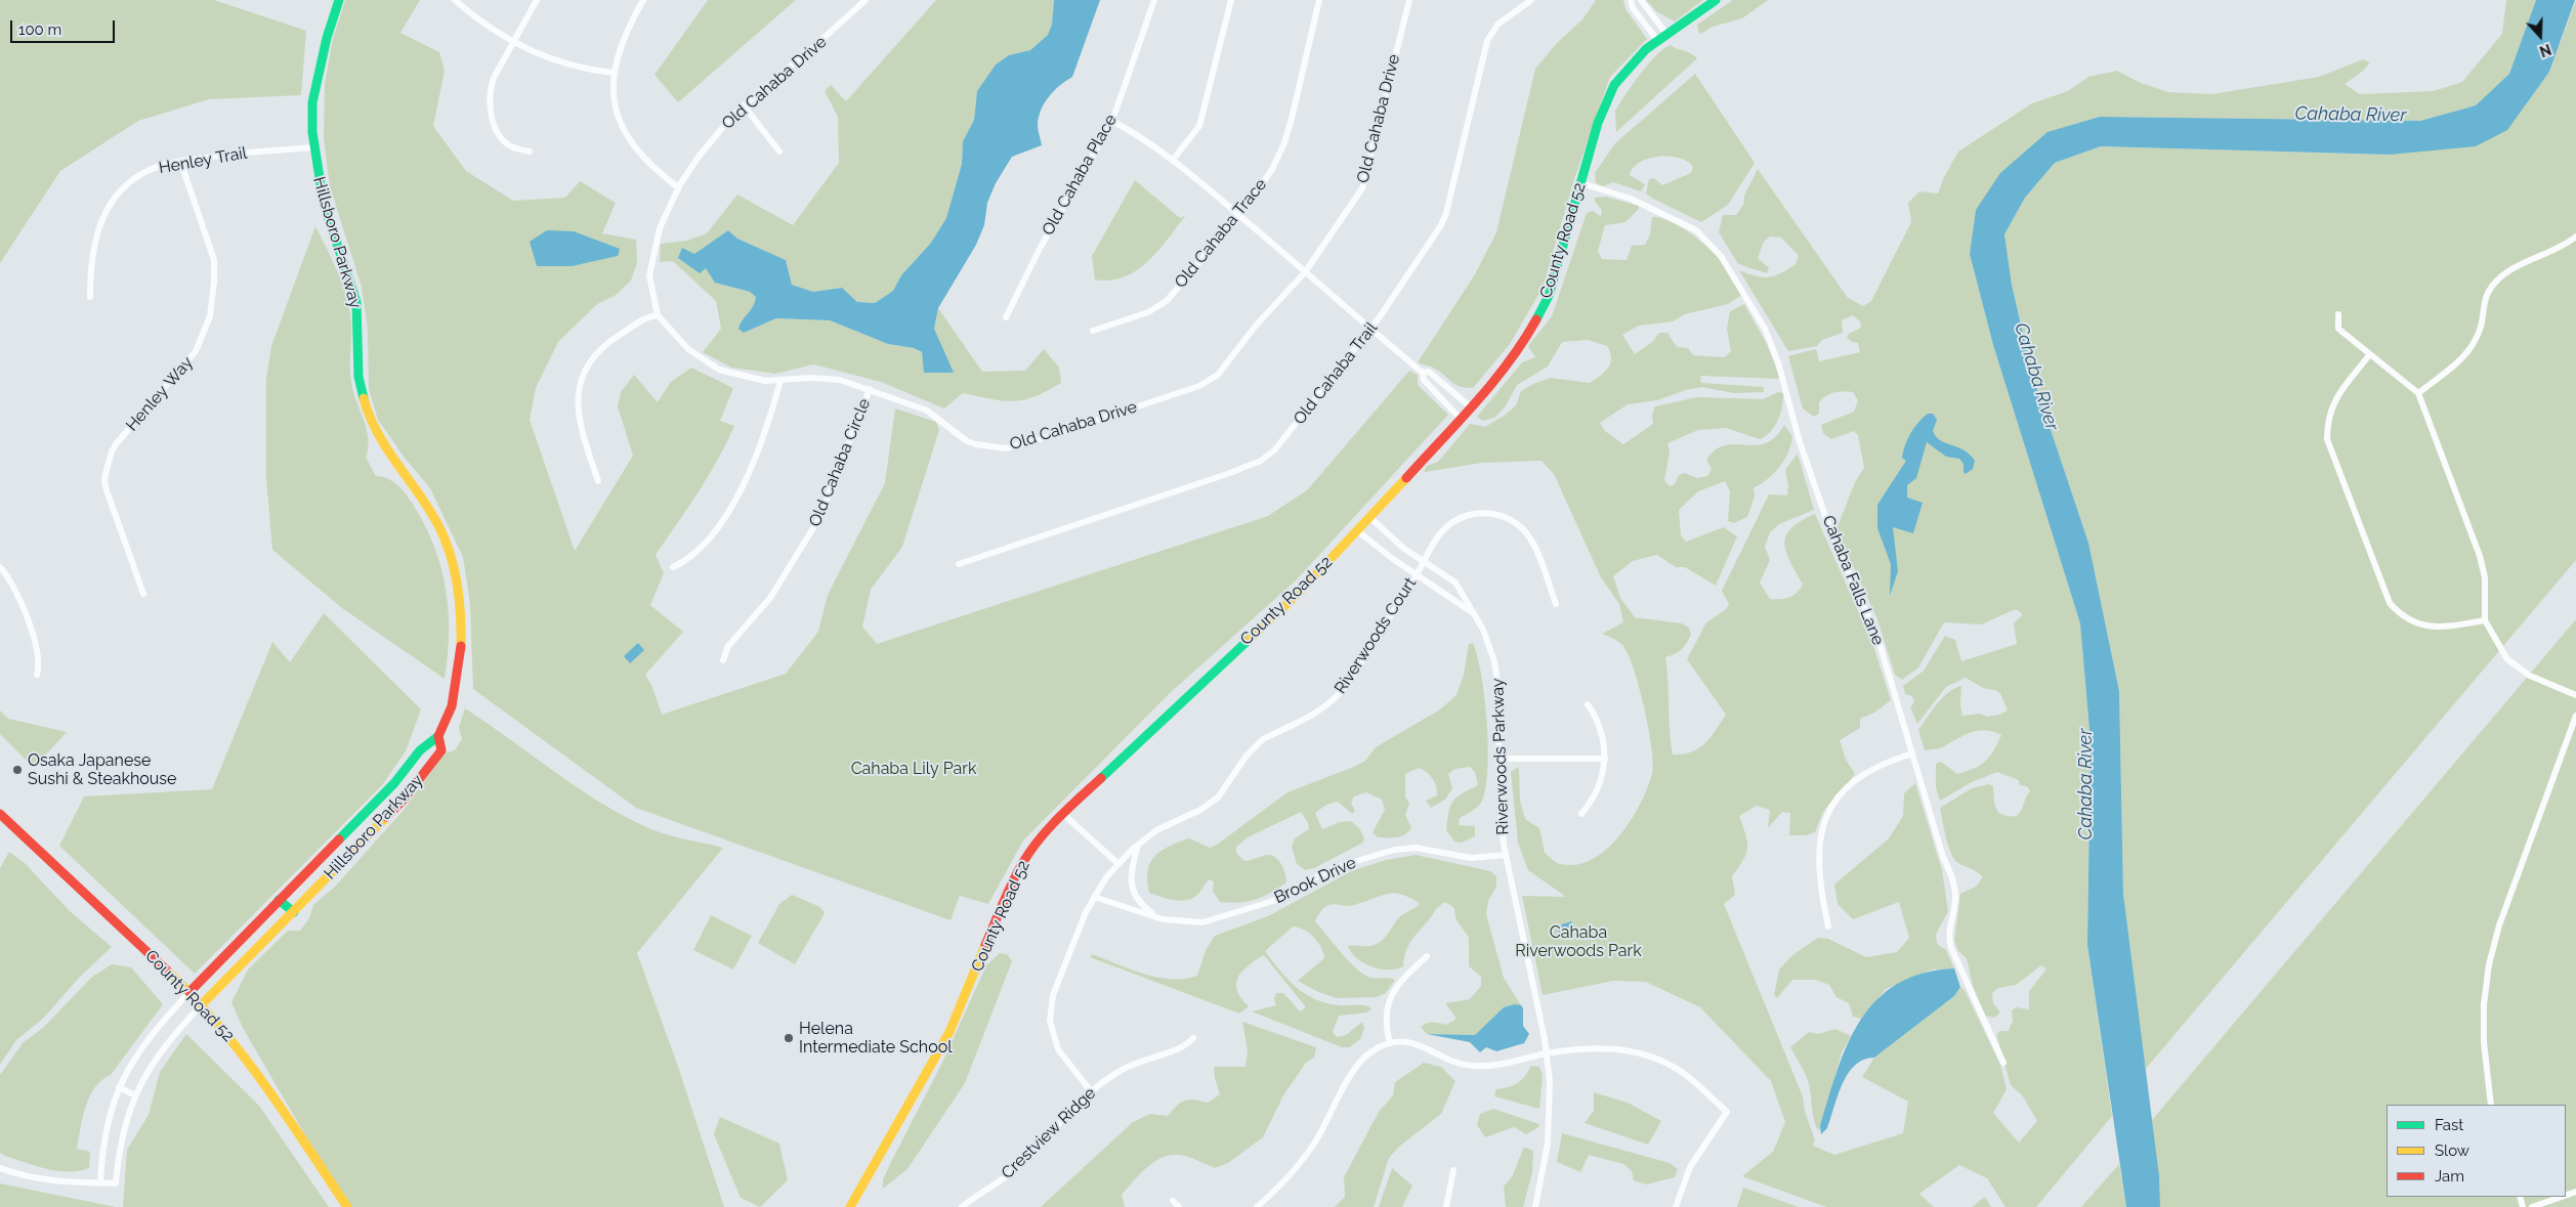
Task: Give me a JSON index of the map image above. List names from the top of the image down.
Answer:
{
  "streets": {
    "main road": ["County Road 52", "Hillsboro Parkway"],
    "street": [
      "Old Cahaba Drive",
      "Henley Trail",
      "Old Cahaba Place",
      "Old Cahaba Trace",
      "Old Cahaba Trail",
      "Henley Way",
      "Old Cahaba Circle",
      "Cahaba Falls Lane",
      "Riverwoods Court",
      "Riverwoods Parkway",
      "Brook Drive",
      "Crestview Ridge"
    ]
  },
  "crossings": [
    ["Old Cahaba Drive", "Old Cahaba Circle"],
    ["Henley Trail", "Hillsboro Parkway"],
    ["Henley Trail", "Henley Way"],
    ["County Road 52", "Hillsboro Parkway"],
    ["County Road 52", "Cahaba Falls Lane"],
    ["County Road 52", "Riverwoods Parkway"],
    ["Riverwoods Court", "Riverwoods Parkway"],
    ["Riverwoods Court", "Brook Drive"],
    ["Riverwoods Court", "Crestview Ridge"],
    ["Riverwoods Parkway", "Brook Drive"]
  ],
  "water": ["Cahaba River"],
  "parks": ["Cahaba Lily Park", "Cahaba Riverwoods Park"],
  "places": ["Osaka Japanese Sushi & Steakhouse", "Helena Intermediate School"],
  "legend": ["Fast", "Slow", "Jam"],
  "scale_bar": "100 m",
  "north": "bottom"
}
